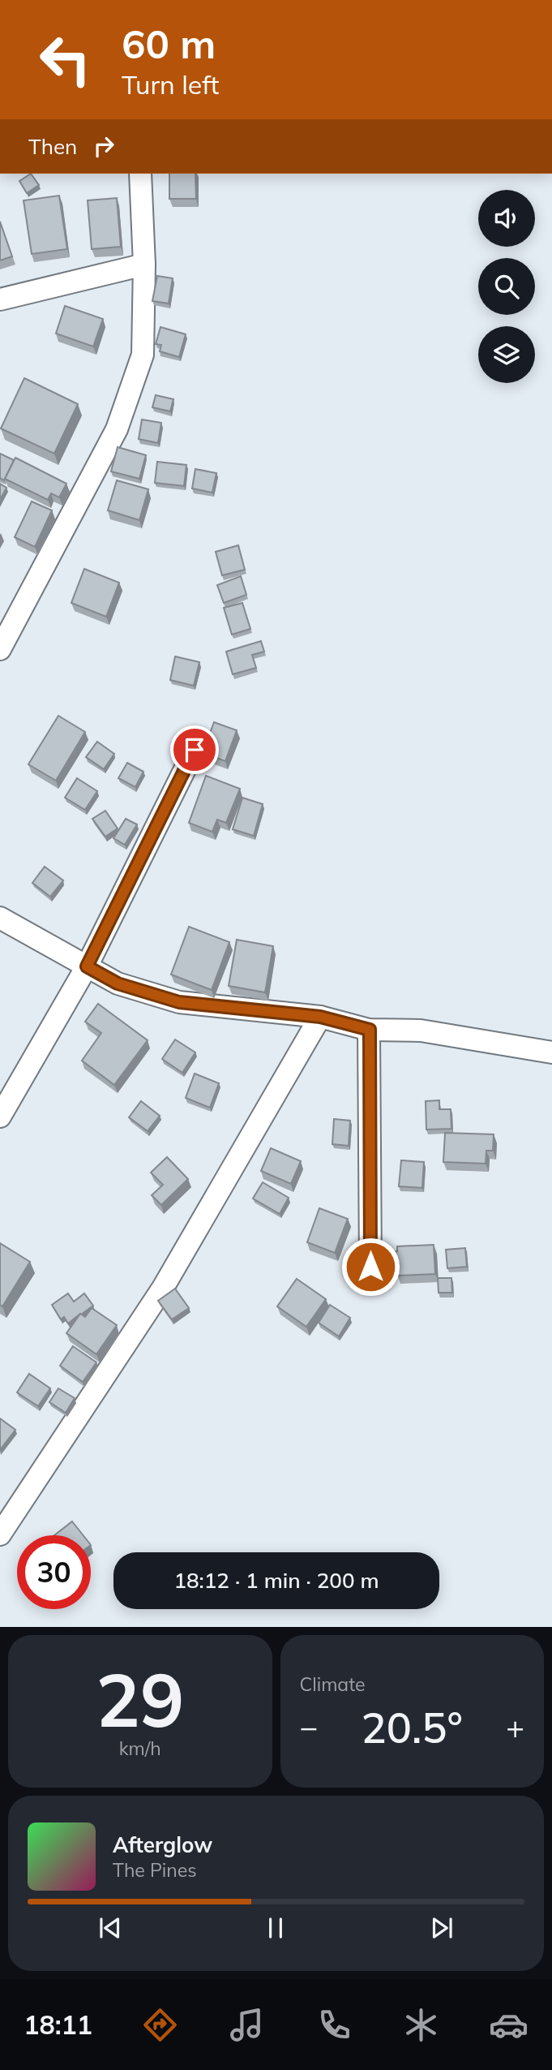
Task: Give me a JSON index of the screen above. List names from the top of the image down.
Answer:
{
  "page": {
    "turn": ["60 m", "Turn left"],
    "then": "Then",
    "limit": "30",
    "trip": "18:12 · 1 min · 200 m",
    "tile": [
      ["29", "km/h"],
      "Climate"
    ],
    "heat": ["−", "20.5°", "+"],
    "song": ["Afterglow", "The Pines"],
    "tabs": "18:11"
  }
}
